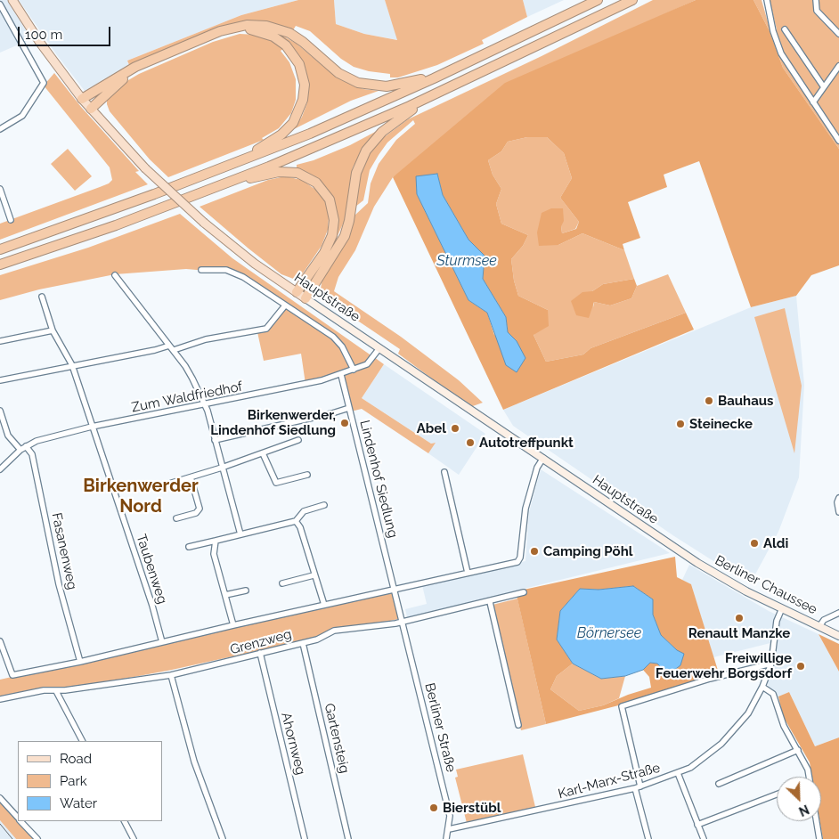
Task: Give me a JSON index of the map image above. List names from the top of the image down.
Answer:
{
  "streets": {
    "main road": ["Hauptstraße", "Berliner Chaussee"],
    "street": [
      "Zum Waldfriedhof",
      "Lindenhof Siedlung",
      "Fasanenweg",
      "Taubenweg",
      "Grenzweg",
      "Berliner Straße",
      "Gartensteig",
      "Ahornweg",
      "Karl-Marx-Straße"
    ]
  },
  "crossings": [
    ["Hauptstraße", "Zum Waldfriedhof"],
    ["Hauptstraße", "Berliner Chaussee"],
    ["Zum Waldfriedhof", "Lindenhof Siedlung"],
    ["Zum Waldfriedhof", "Fasanenweg"],
    ["Zum Waldfriedhof", "Taubenweg"],
    ["Lindenhof Siedlung", "Grenzweg"],
    ["Lindenhof Siedlung", "Berliner Straße"],
    ["Fasanenweg", "Grenzweg"],
    ["Taubenweg", "Grenzweg"],
    ["Berliner Chaussee", "Karl-Marx-Straße"],
    ["Grenzweg", "Berliner Straße"],
    ["Grenzweg", "Gartensteig"],
    ["Grenzweg", "Ahornweg"],
    ["Berliner Straße", "Karl-Marx-Straße"]
  ],
  "districts": ["Birkenwerder Nord"],
  "water": ["Sturmsee", "Börnersee"],
  "places": [
    "Bauhaus",
    "Birkenwerder, Lindenhof Siedlung",
    "Steinecke",
    "Abel",
    "Autotreffpunkt",
    "Aldi",
    "Camping Pöhl",
    "Renault Manzke",
    "Freiwillige Feuerwehr Borgsdorf",
    "Bierstübl"
  ],
  "legend": ["Road", "Park", "Water"],
  "scale_bar": "100 m",
  "north": "bottom right"
}
